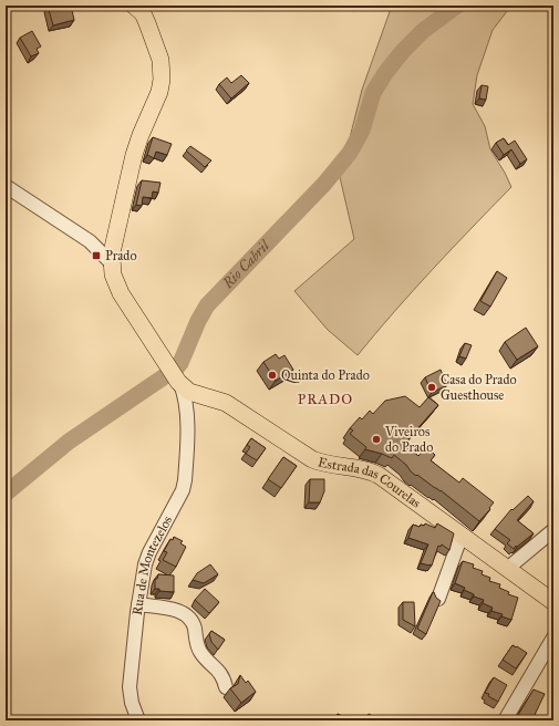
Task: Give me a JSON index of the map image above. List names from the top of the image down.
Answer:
{
  "streets": {
    "main road": ["Estrada das Courelas"],
    "street": ["Rua de Montezelos"]
  },
  "crossings": [
    ["Estrada das Courelas", "Rua de Montezelos"]
  ],
  "districts": ["PRADO"],
  "water": ["Rio Cabril"],
  "places": {
    "transit": ["Prado"],
    "other": ["Quinta do Prado", "Casa do Prado Guesthouse", "Viveiros do Prado"]
  }
}
